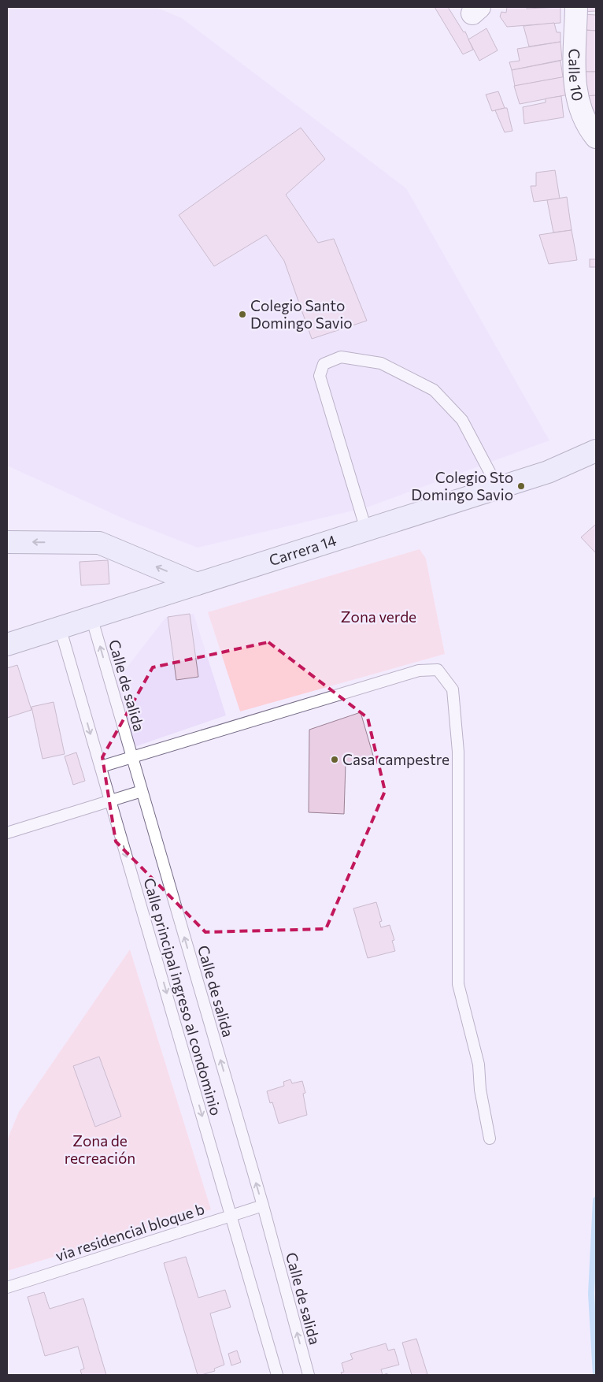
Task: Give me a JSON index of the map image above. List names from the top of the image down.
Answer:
{
  "streets": {
    "street": ["Calle 10", "Carrera 14"],
    "lane": ["Calle de salida", "Calle principal ingreso al condominio", "via residencial bloque b"]
  },
  "crossings": [
    ["Carrera 14", "Calle de salida"],
    ["Carrera 14", "Calle principal ingreso al condominio"],
    ["Calle de salida", "via residencial bloque b"],
    ["Calle principal ingreso al condominio", "via residencial bloque b"]
  ],
  "one_way": ["Calle de salida", "Calle principal ingreso al condominio"],
  "parks": ["Zona verde", "Zona de recreación"],
  "places": ["Colegio Santo Domingo Savio", "Colegio Sto Domingo Savio", "Casa campestre"]
}
